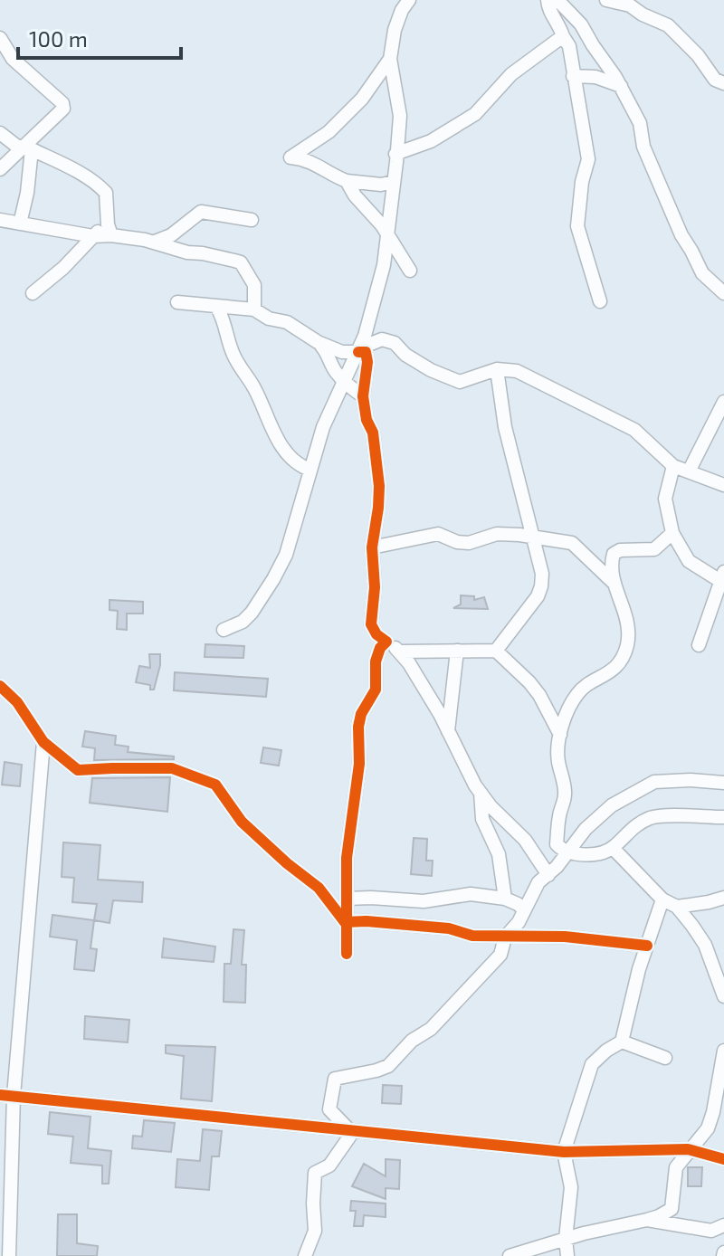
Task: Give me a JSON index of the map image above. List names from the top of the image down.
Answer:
{
  "scale_bar": "100 m"
}
